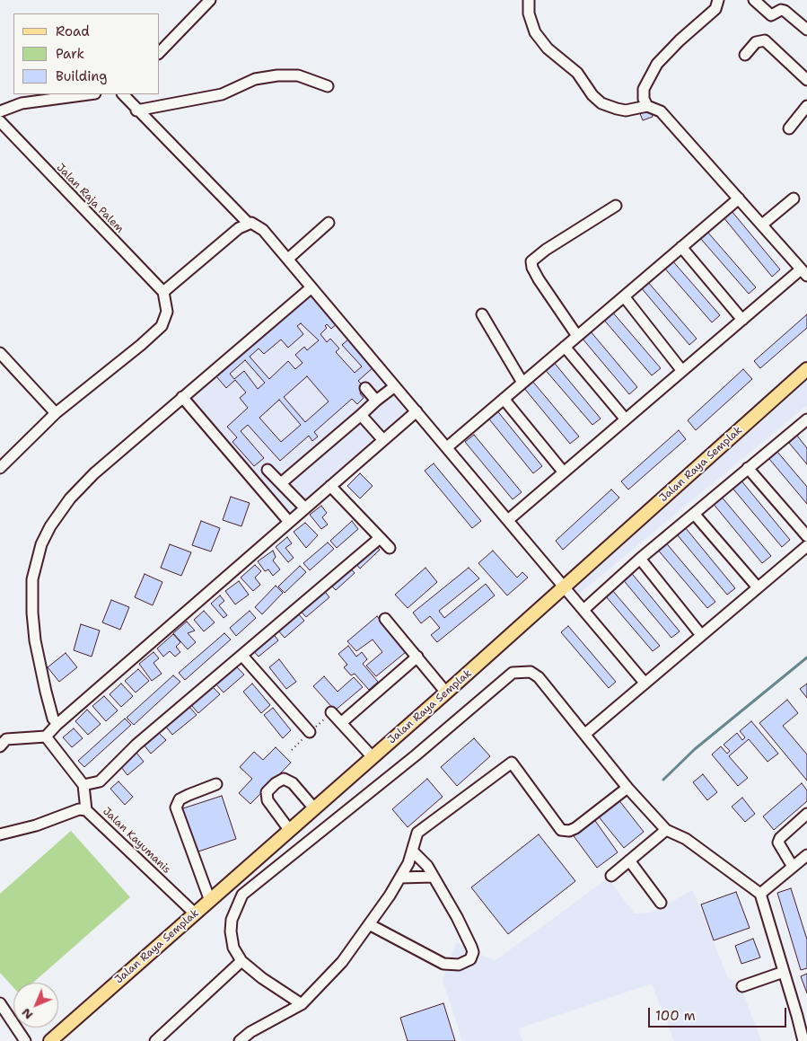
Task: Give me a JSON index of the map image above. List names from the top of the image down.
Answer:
{
  "streets": {
    "main road": ["Jalan Raya Semplak"],
    "street": ["Jalan Raja Palem", "Jalan Kayumanis"]
  },
  "crossings": [
    ["Jalan Raya Semplak", "Jalan Kayumanis"]
  ],
  "legend": ["Road", "Park", "Building"],
  "scale_bar": "100 m",
  "north": "bottom left"
}
